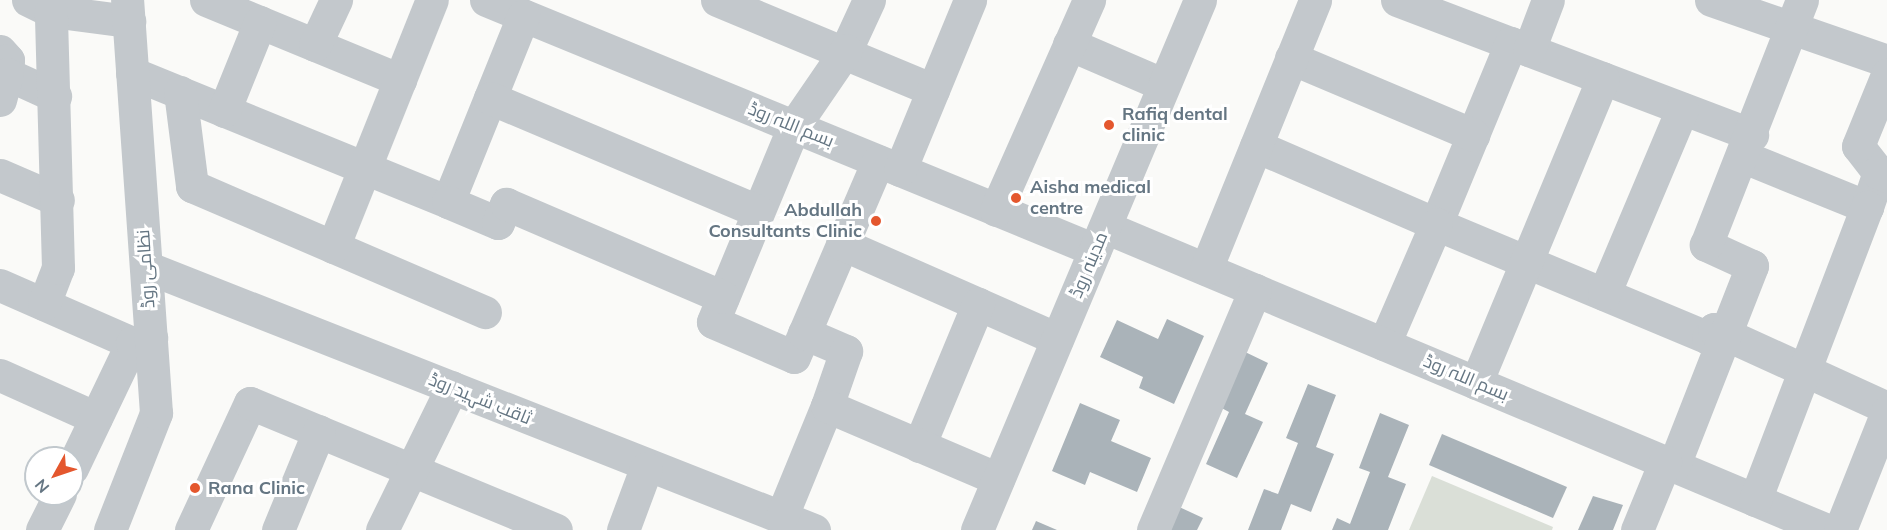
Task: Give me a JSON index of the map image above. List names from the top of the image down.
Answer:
{
  "streets": {
    "street": [
      "بسم اللہ روڈ",
      "مدینہ روڈ",
      "نظامی روڈ",
      "ثاقب شہید روڈ"
    ]
  },
  "crossings": [
    ["بسم اللہ روڈ", "مدینہ روڈ"],
    ["نظامی روڈ", "ثاقب شہید روڈ"]
  ],
  "places": [
    "Rafiq dental clinic",
    "Aisha medical centre",
    "Abdullah Consultants Clinic",
    "Rana Clinic"
  ],
  "north": "bottom left"
}
